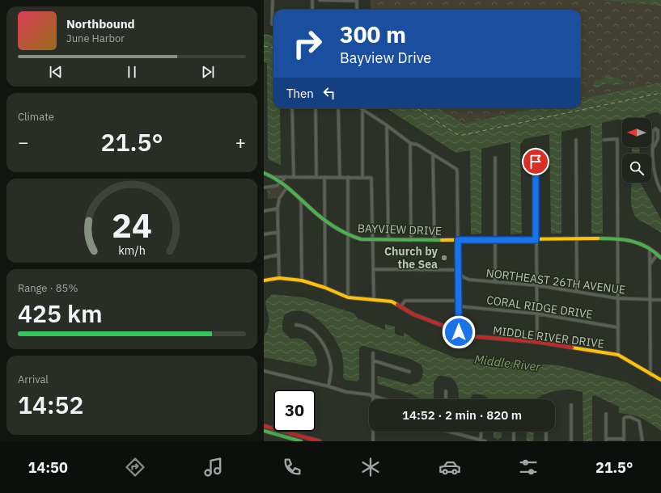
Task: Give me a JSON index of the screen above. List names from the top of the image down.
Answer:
{
  "streets": {
    "street": [
      "BAYVIEW DRIVE",
      "NORTHEAST 26TH AVENUE",
      "CORAL RIDGE DRIVE",
      "MIDDLE RIVER DRIVE"
    ]
  },
  "water": ["Middle River"],
  "places": ["Church by the Sea"],
  "north": "left",
  "page": {
    "turn": ["300 m", "Bayview Drive"],
    "song": ["Northbound", "June Harbor"],
    "then": "Then",
    "tile": [
      "Climate",
      ["Range · 85%", "425 km"],
      ["Arrival", "14:52"]
    ],
    "heat": ["−", "21.5°", "+"],
    "limit": "30",
    "trip": "14:52 · 2 min · 820 m",
    "tabs": ["14:50", "21.5°"],
    "gauge": ["24", "km/h"]
  }
}
